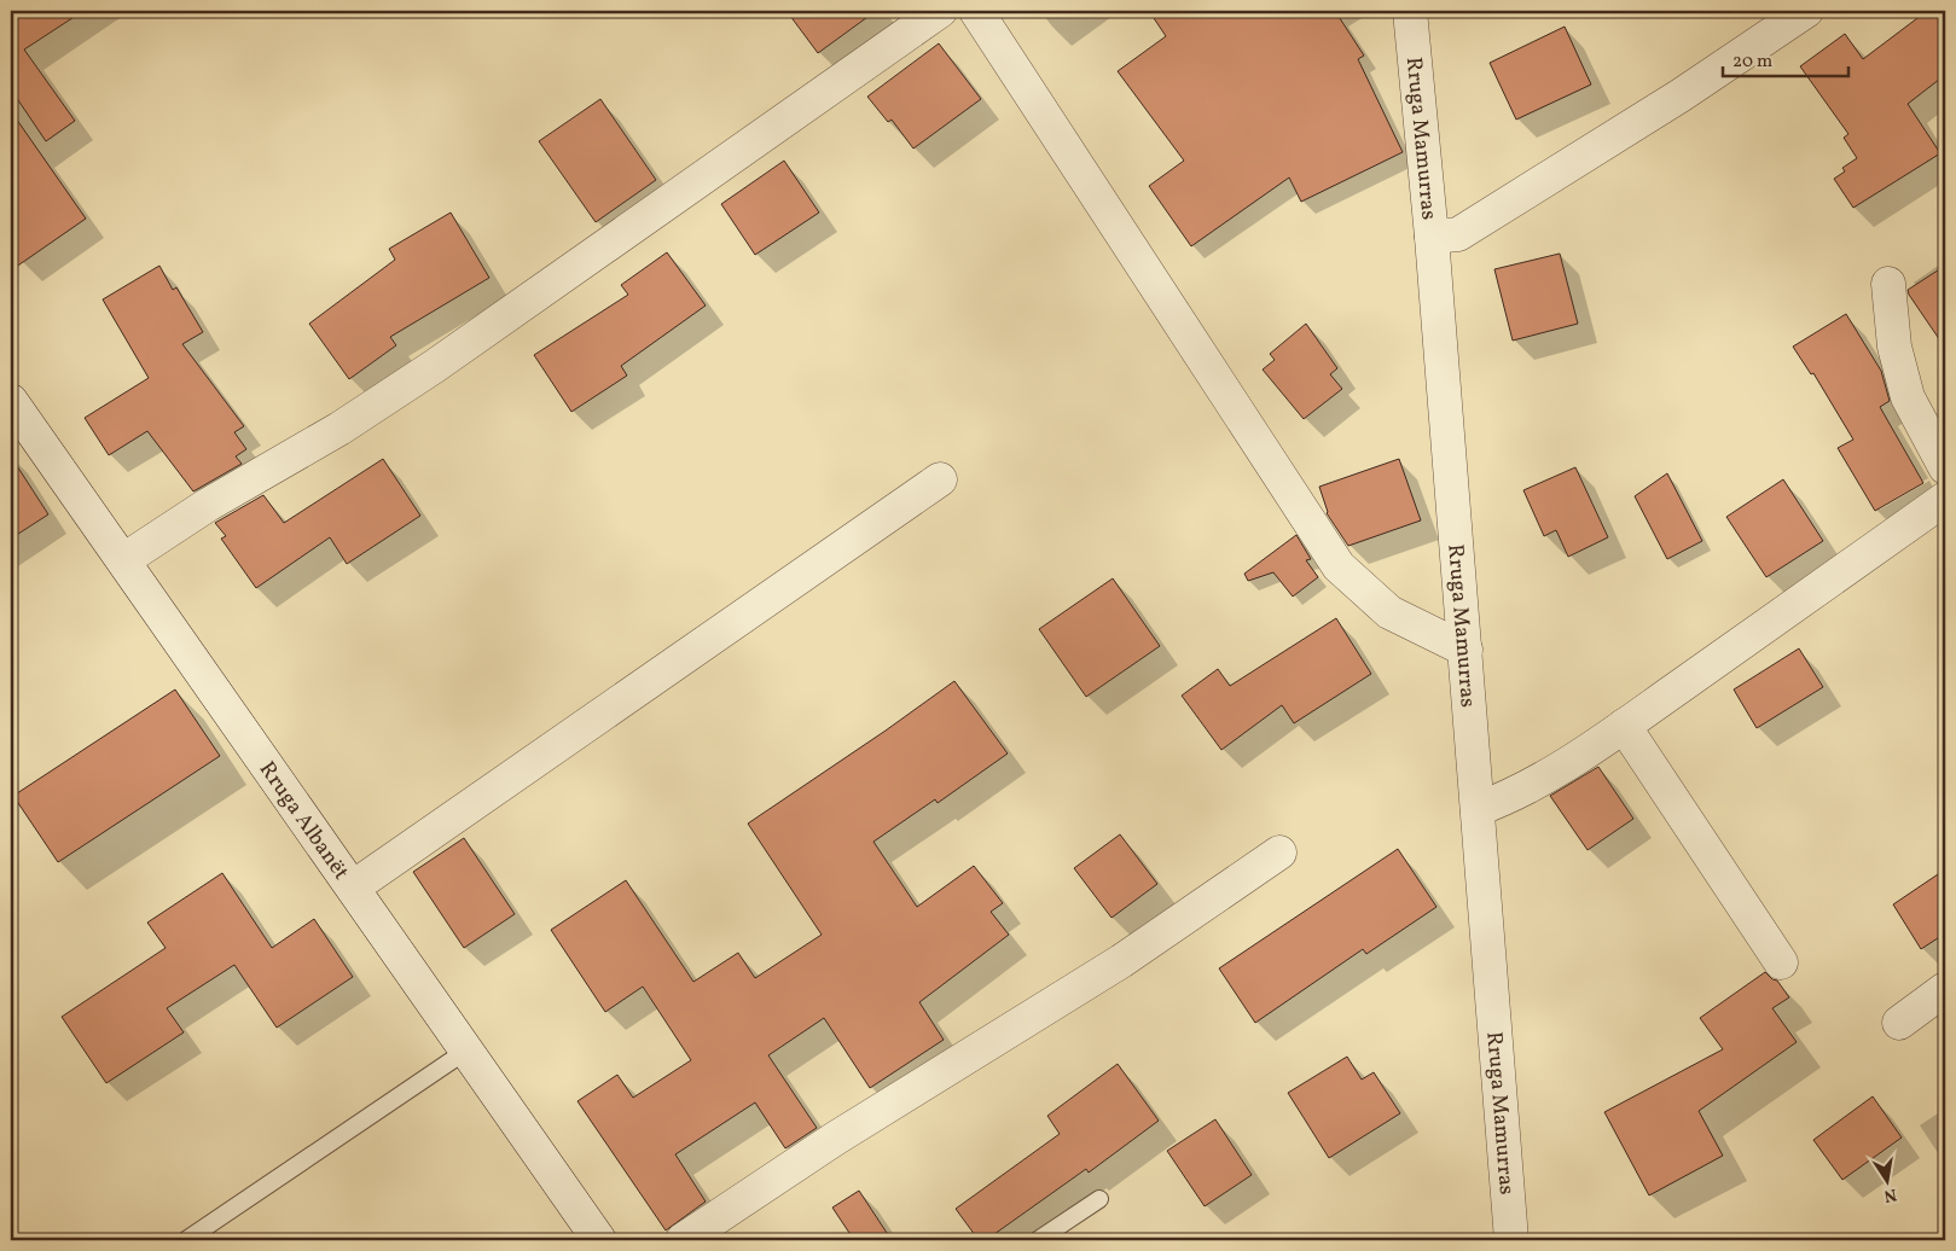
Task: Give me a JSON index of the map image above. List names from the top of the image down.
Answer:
{
  "streets": {
    "street": ["Rruga Mamurras", "Rruga Albanët"]
  },
  "scale_bar": "20 m",
  "north": "bottom"
}
